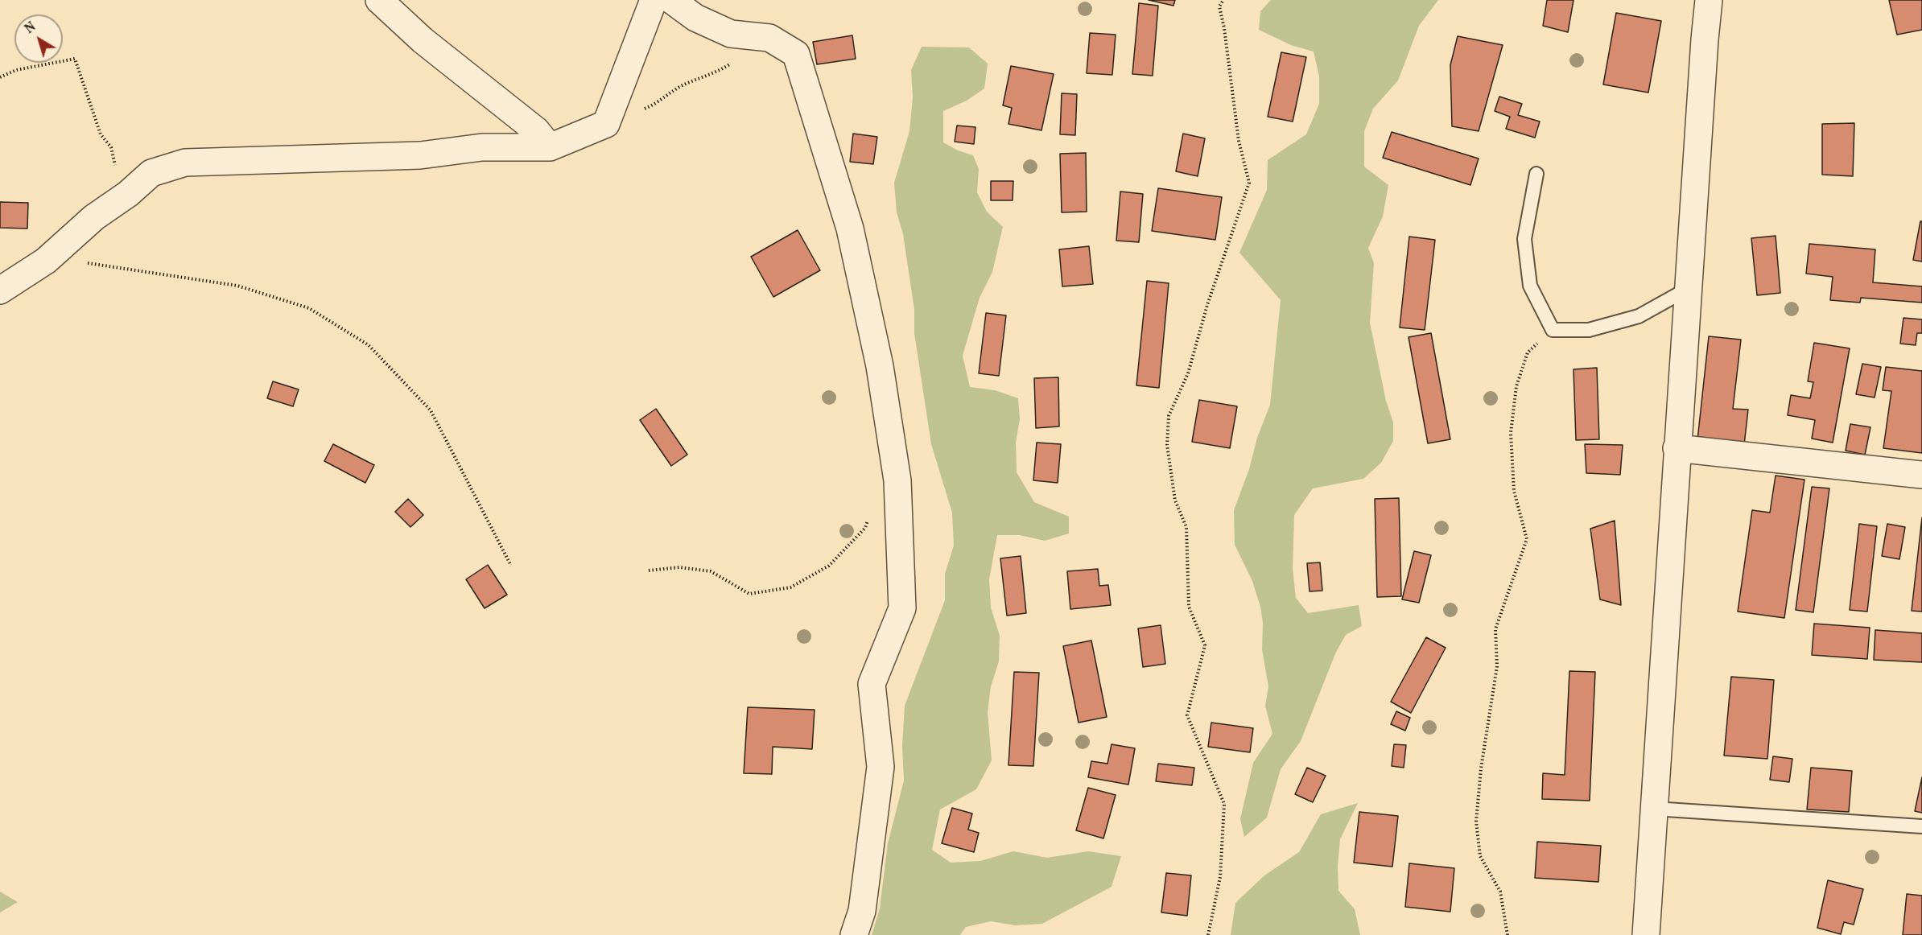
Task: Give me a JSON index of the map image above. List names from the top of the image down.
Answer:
{
  "north": "top left"
}
